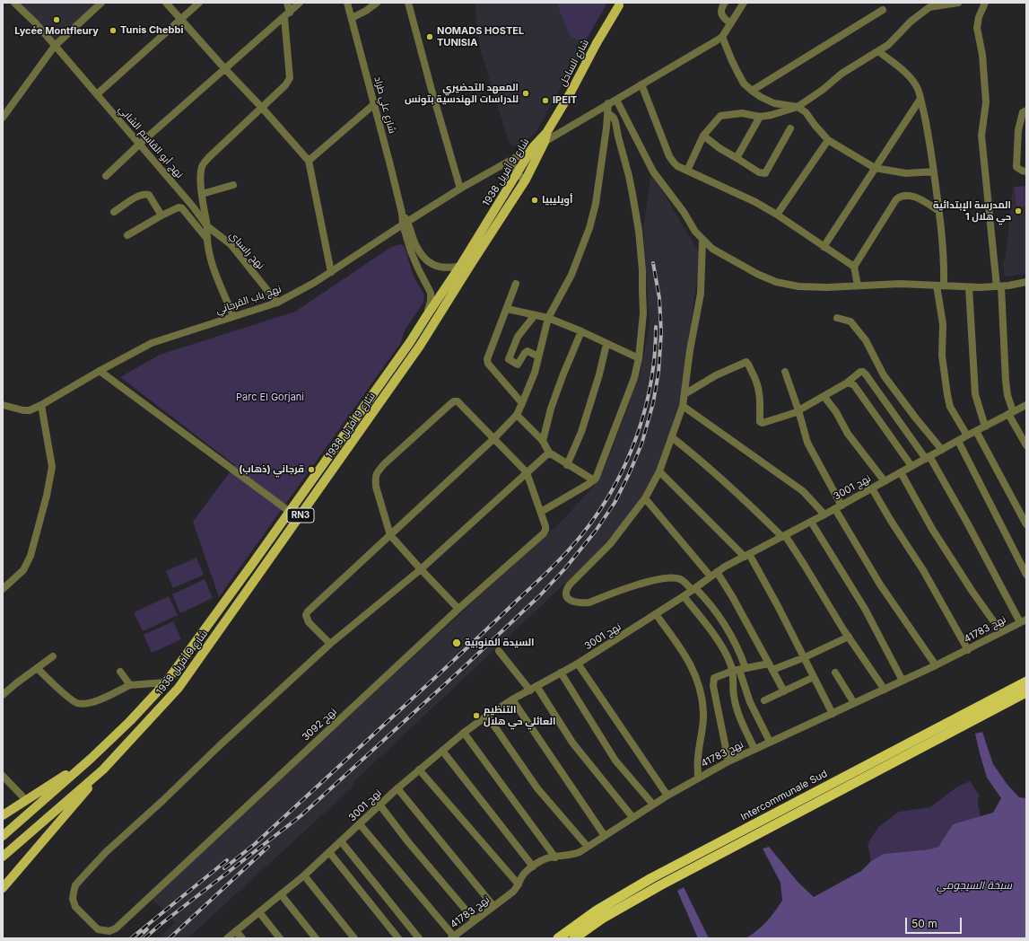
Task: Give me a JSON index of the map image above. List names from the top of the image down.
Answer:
{
  "streets": {
    "highway": ["Intercommunale Sud"],
    "main road": ["شارع الساحل", "شارع 9 أفريل 1938", "RN3"],
    "street": [
      "شارع علي طراد",
      "نهج أبو القاسم الشابي",
      "نهج راسباي",
      "نهج باب القرجاني",
      "نهج 3001",
      "نهج 41783",
      "نهج 3092"
    ]
  },
  "crossings": [
    ["شارع الساحل", "شارع 9 أفريل 1938"],
    ["شارع علي طراد", "شارع 9 أفريل 1938"],
    ["شارع علي طراد", "نهج باب القرجاني"],
    ["نهج أبو القاسم الشابي", "نهج راسباي"],
    ["شارع 9 أفريل 1938", "نهج باب القرجاني"],
    ["نهج راسباي", "نهج باب القرجاني"]
  ],
  "water": ["سبخة السيجومي"],
  "parks": ["Parc El Gorjani"],
  "places": [
    "Lycée Montfleury",
    "Tunis Chebbi",
    "NOMADS HOSTEL TUNISIA",
    "المعهد التحضيري للدراسات الهندسية بتونس",
    "IPEIT",
    "أويليبيا",
    "المدرسة الإبتدائية حي هلال 1",
    "قرجاني (ذهاب)",
    "السيدة المنوبية",
    "التنظيم العائلي حي هلال"
  ],
  "scale_bar": "50 m"
}
